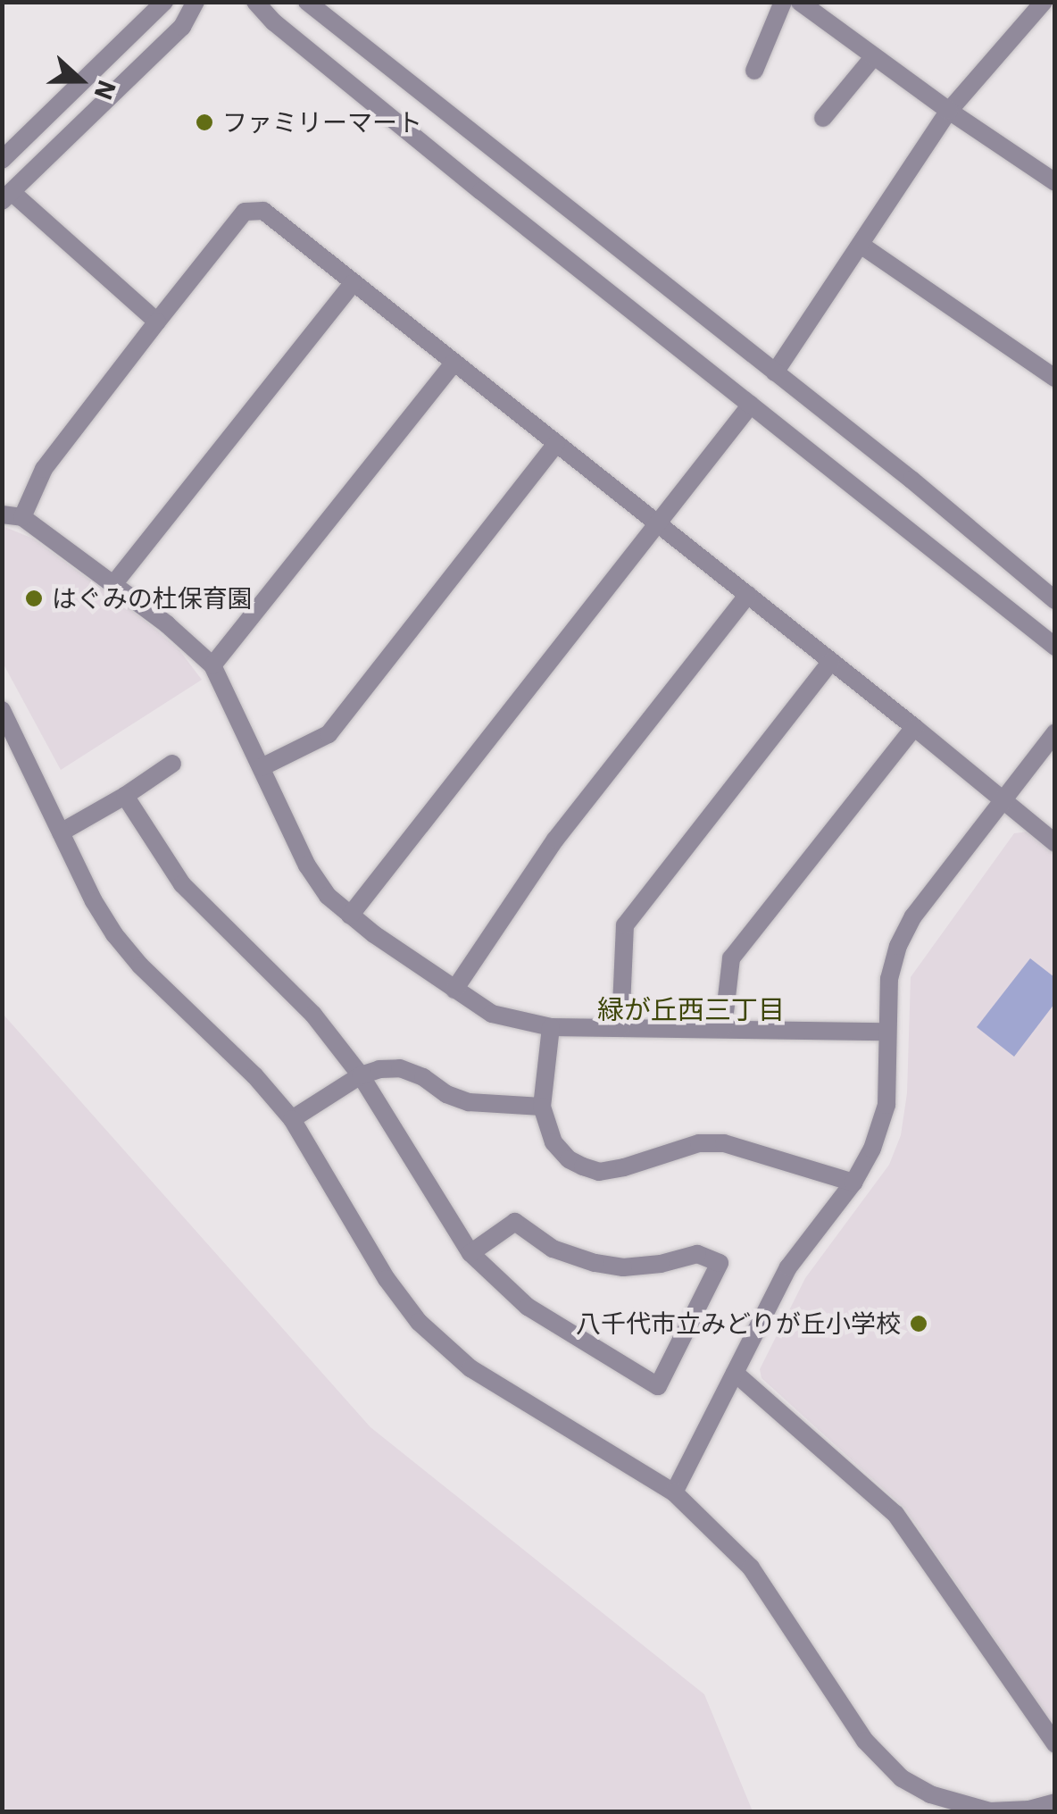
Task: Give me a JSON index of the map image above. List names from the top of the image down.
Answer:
{
  "districts": ["緑が丘西三丁目"],
  "places": ["ファミリーマート", "はぐみの杜保育園", "八千代市立みどりが丘小学校"],
  "north": "right"
}
